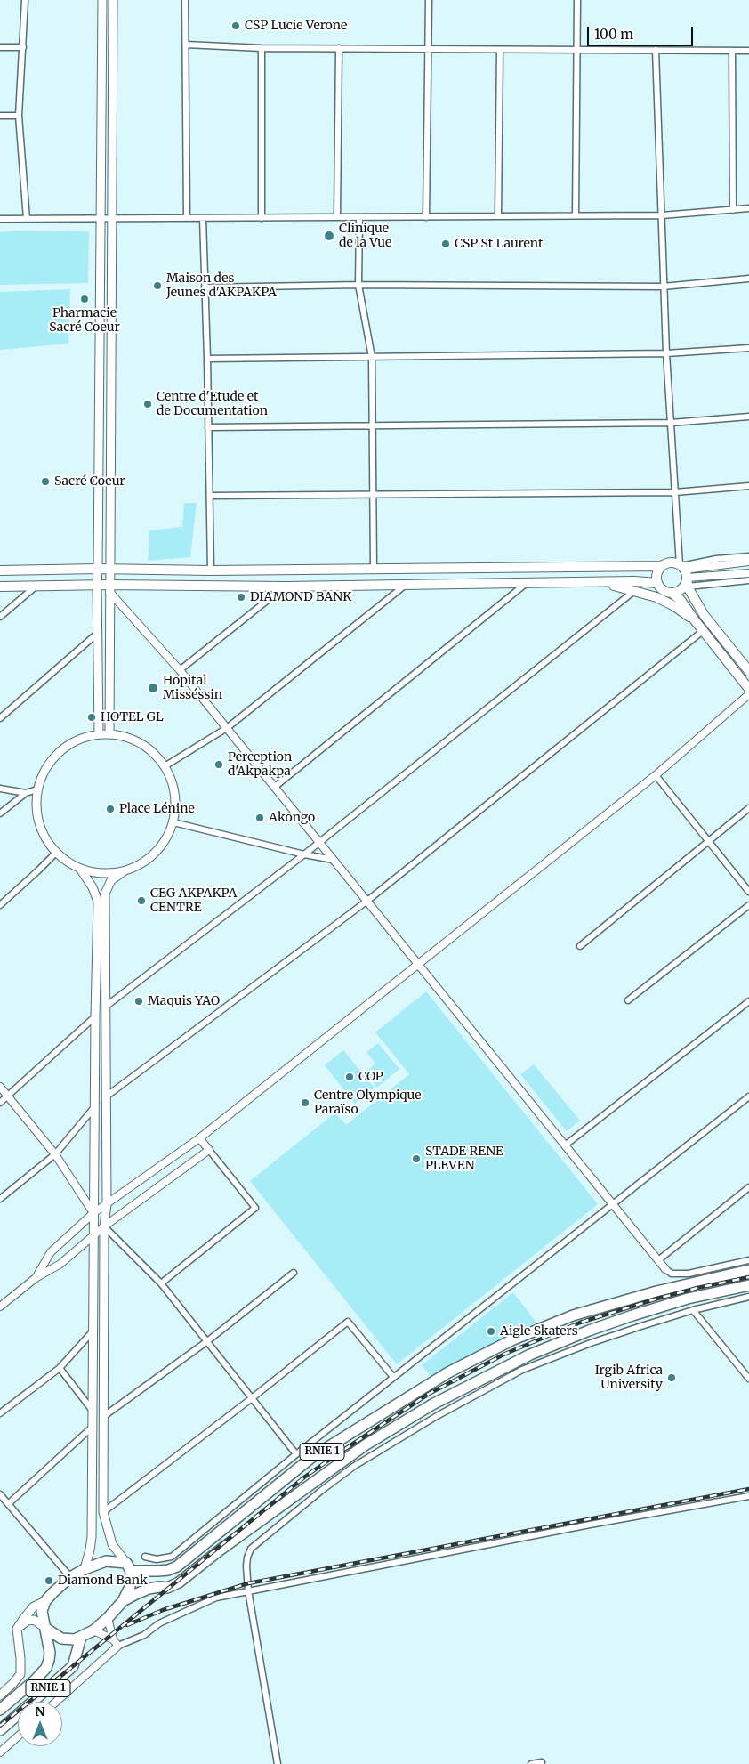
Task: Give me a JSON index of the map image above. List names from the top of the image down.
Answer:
{
  "streets": {
    "highway": ["RNIE 1"]
  },
  "places": [
    "CSP Lucie Verone",
    "Clinique de la Vue",
    "CSP St Laurent",
    "Maison des Jeunes d'AKPAKPA",
    "Pharmacie Sacré Coeur",
    "Centre d'Etude et de Documentation",
    "Sacré Coeur",
    "DIAMOND BANK",
    "Hopital Misséssin",
    "HOTEL GL",
    "Perception d'Akpakpa",
    "Place Lénine",
    "Akongo",
    "CEG AKPAKPA CENTRE",
    "Maquis YAO",
    "COP",
    "Centre Olympique Paraïso",
    "STADE RENE PLEVEN",
    "Aigle Skaters",
    "Irgib Africa University",
    "Diamond Bank"
  ],
  "scale_bar": "100 m",
  "north": "top"
}
